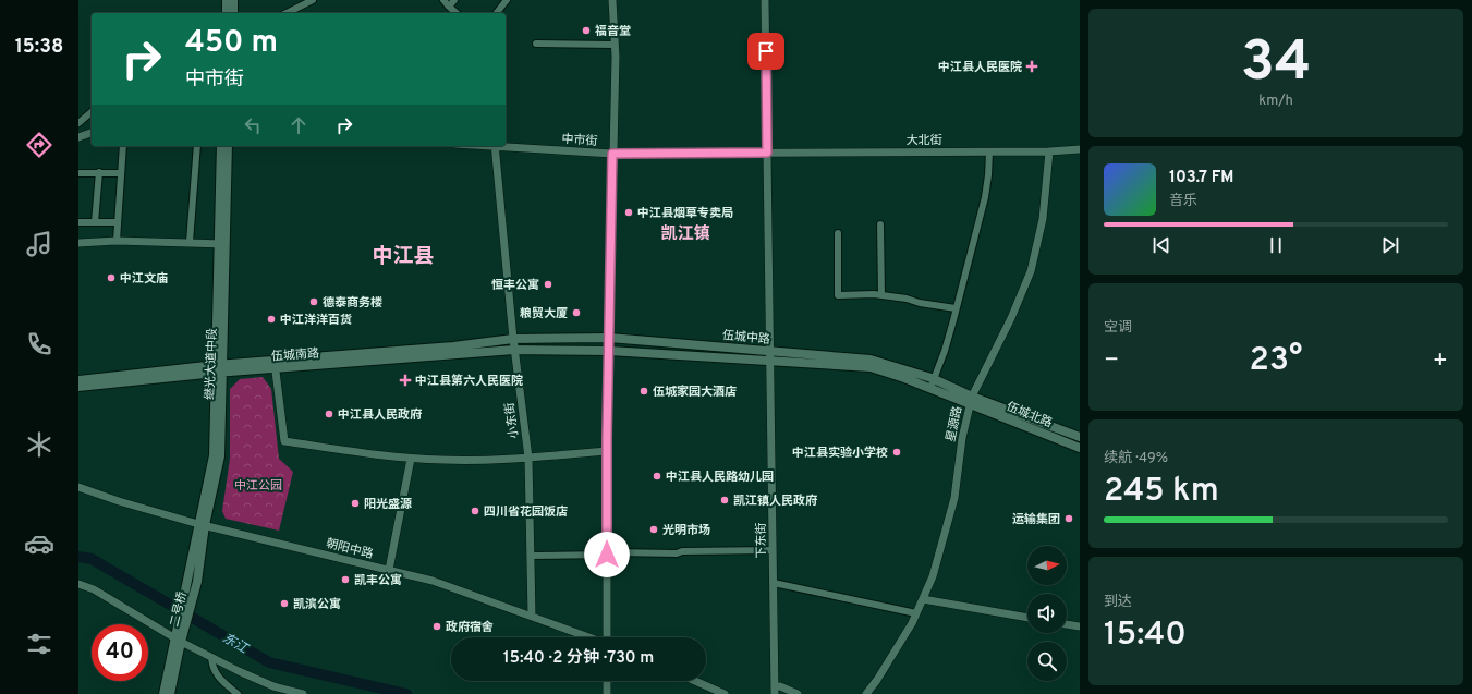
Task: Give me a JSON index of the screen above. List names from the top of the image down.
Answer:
{
  "streets": {
    "main road": [
      "伍城中路",
      "伍城南路",
      "继光大道中段",
      "伍城北路",
      "二号桥"
    ],
    "street": [
      "中市街",
      "大北街",
      "小东街",
      "星源路",
      "下东街",
      "朝阳中路"
    ]
  },
  "crossings": [
    ["中市街", "大北街"],
    ["中市街", "下东街"],
    ["大北街", "星源路"],
    ["大北街", "下东街"],
    ["伍城中路", "伍城南路"],
    ["伍城中路", "伍城北路"],
    ["伍城中路", "小东街"],
    ["伍城中路", "星源路"],
    ["伍城中路", "下东街"],
    ["伍城南路", "继光大道中段"],
    ["伍城南路", "小东街"],
    ["继光大道中段", "朝阳中路"],
    ["继光大道中段", "二号桥"],
    ["伍城北路", "星源路"],
    ["小东街", "朝阳中路"]
  ],
  "districts": ["凯江镇", "中江县"],
  "water": ["东江"],
  "parks": ["中江公园"],
  "places": {
    "other": [
      "福音堂",
      "中江县烟草专卖局",
      "中江文庙",
      "恒丰公寓",
      "德泰商务楼",
      "粮贸大厦",
      "中江洋洋百货",
      "伍城家园大酒店",
      "中江县人民政府",
      "中江县实验小学校",
      "中江县人民路幼儿园",
      "凯江镇人民政府",
      "阳光盛源",
      "四川省花园饭店",
      "运输集团",
      "光明市场",
      "凯丰公寓",
      "凯滨公寓",
      "政府宿舍"
    ],
    "health": ["中江县人民医院", "中江县第六人民医院"]
  },
  "north": "right",
  "page": {
    "tabs": "15:38",
    "tile": [
      ["34", "km/h"],
      "空调",
      ["续航 · 49%", "245 km"],
      ["到达", "15:40"]
    ],
    "turn": ["450 m", "中市街"],
    "song": ["103.7 FM", "音乐"],
    "heat": ["−", "23°", "+"],
    "limit": "40",
    "trip": "15:40 · 2 分钟 · 730 m"
  }
}
